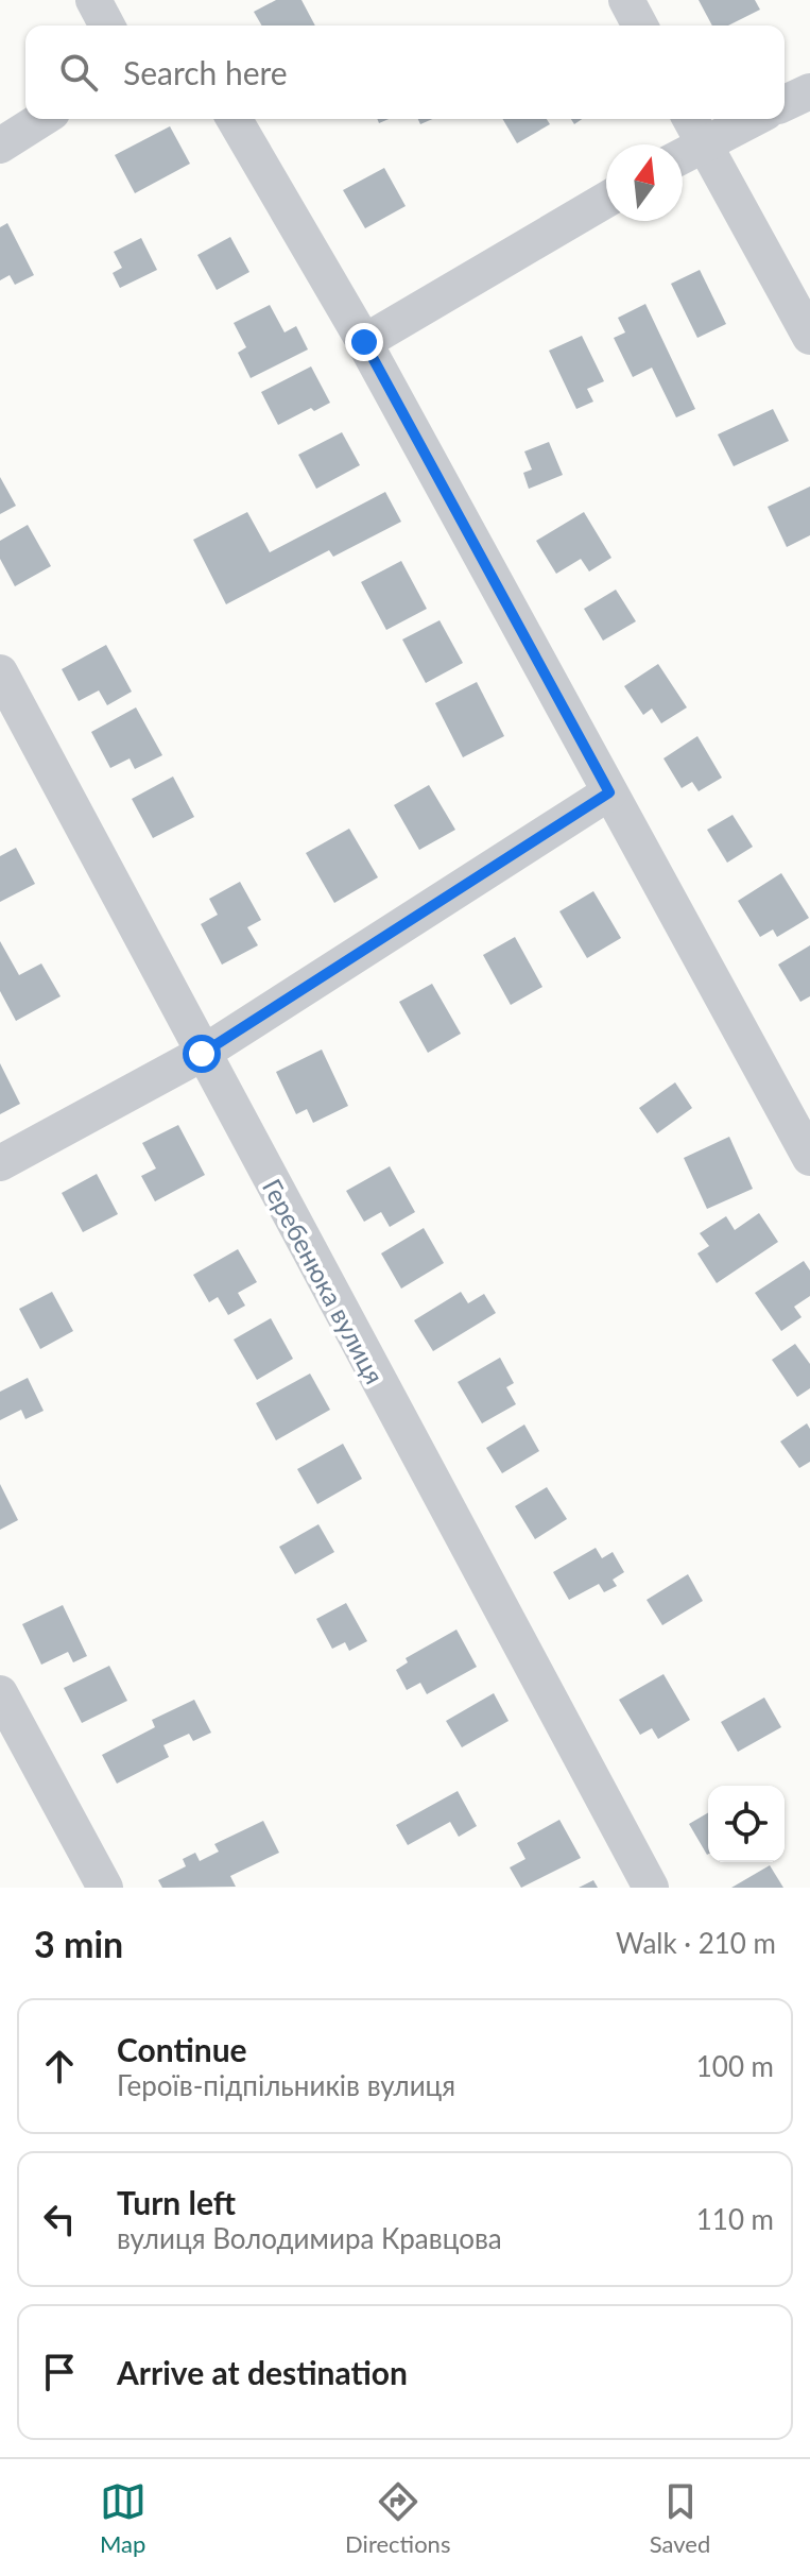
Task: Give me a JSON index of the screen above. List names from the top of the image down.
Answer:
{
  "streets": {
    "street": ["Геребенюка вулиця"]
  },
  "north": "top",
  "page": {
    "search": "Search here",
    "heading": ["3 min", "Walk · 210 m"],
    "list": [
      ["Continue", "Героїв-підпільників вулиця", "100 m"],
      ["Turn left", "вулиця Володимира Кравцова", "110 m"],
      "Arrive at destination"
    ],
    "nav": ["Map", "Directions", "Saved"]
  }
}
